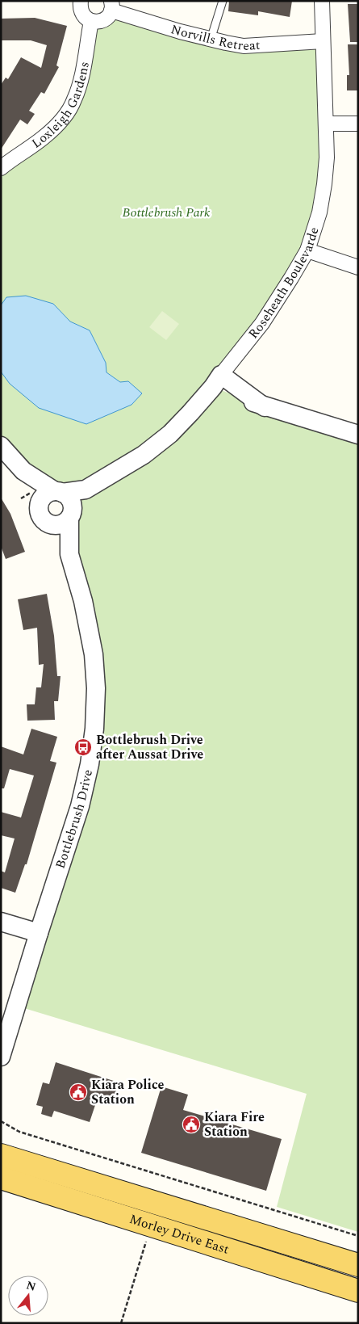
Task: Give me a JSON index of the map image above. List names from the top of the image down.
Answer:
{
  "streets": {
    "main road": ["Morley Drive East"],
    "street": [
      "Norvills Retreat",
      "Loxleigh Gardens",
      "Roseheath Boulevarde",
      "Bottlebrush Drive"
    ]
  },
  "crossings": [
    ["Norvills Retreat", "Roseheath Boulevarde"],
    ["Roseheath Boulevarde", "Bottlebrush Drive"]
  ],
  "parks": ["Bottlebrush Park"],
  "places": {
    "bus stop": ["Bottlebrush Drive after Aussat Drive"],
    "public building": ["Kiara Police Station", "Kiara Fire Station"]
  },
  "north": "top"
}
